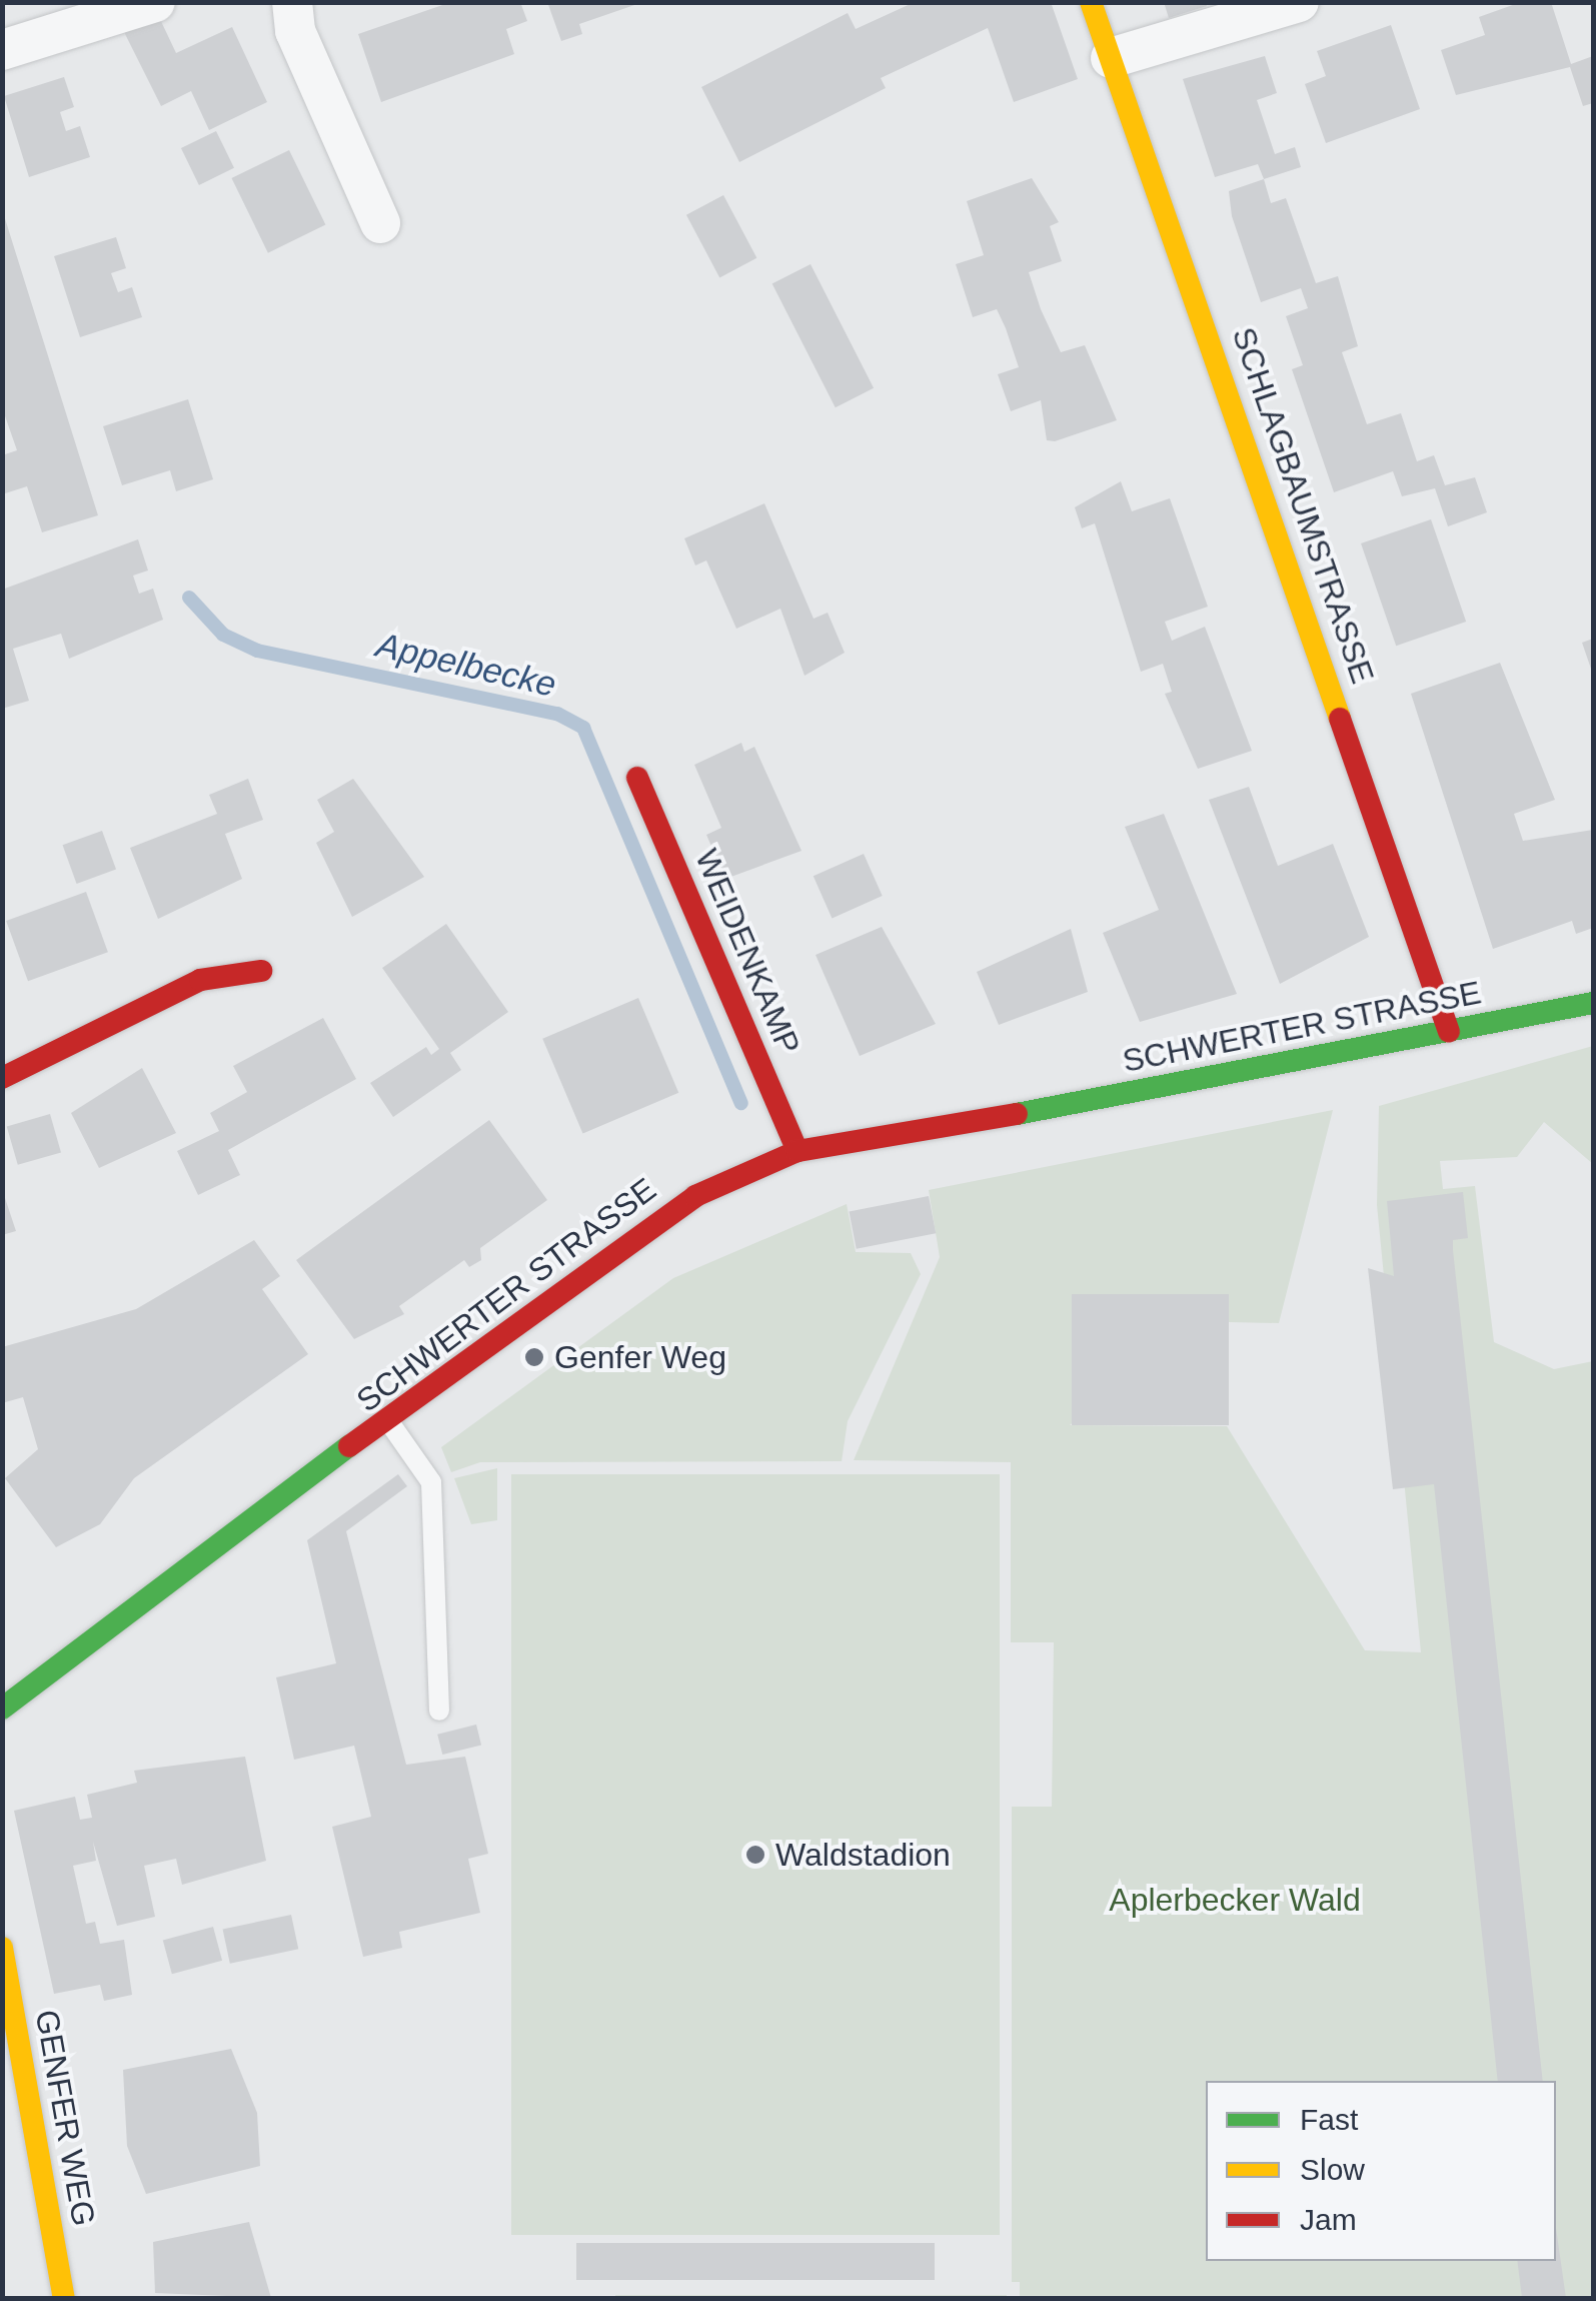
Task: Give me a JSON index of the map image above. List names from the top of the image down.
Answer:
{
  "streets": {
    "street": [
      "SCHLAGBAUMSTRASSE",
      "WEIDENKAMP",
      "SCHWERTER STRASSE",
      "GENFER WEG"
    ]
  },
  "crossings": [
    ["SCHLAGBAUMSTRASSE", "SCHWERTER STRASSE"],
    ["WEIDENKAMP", "SCHWERTER STRASSE"]
  ],
  "water": ["Appelbecke"],
  "parks": ["Aplerbecker Wald"],
  "places": ["Genfer Weg", "Waldstadion"],
  "legend": ["Fast", "Slow", "Jam"]
}
